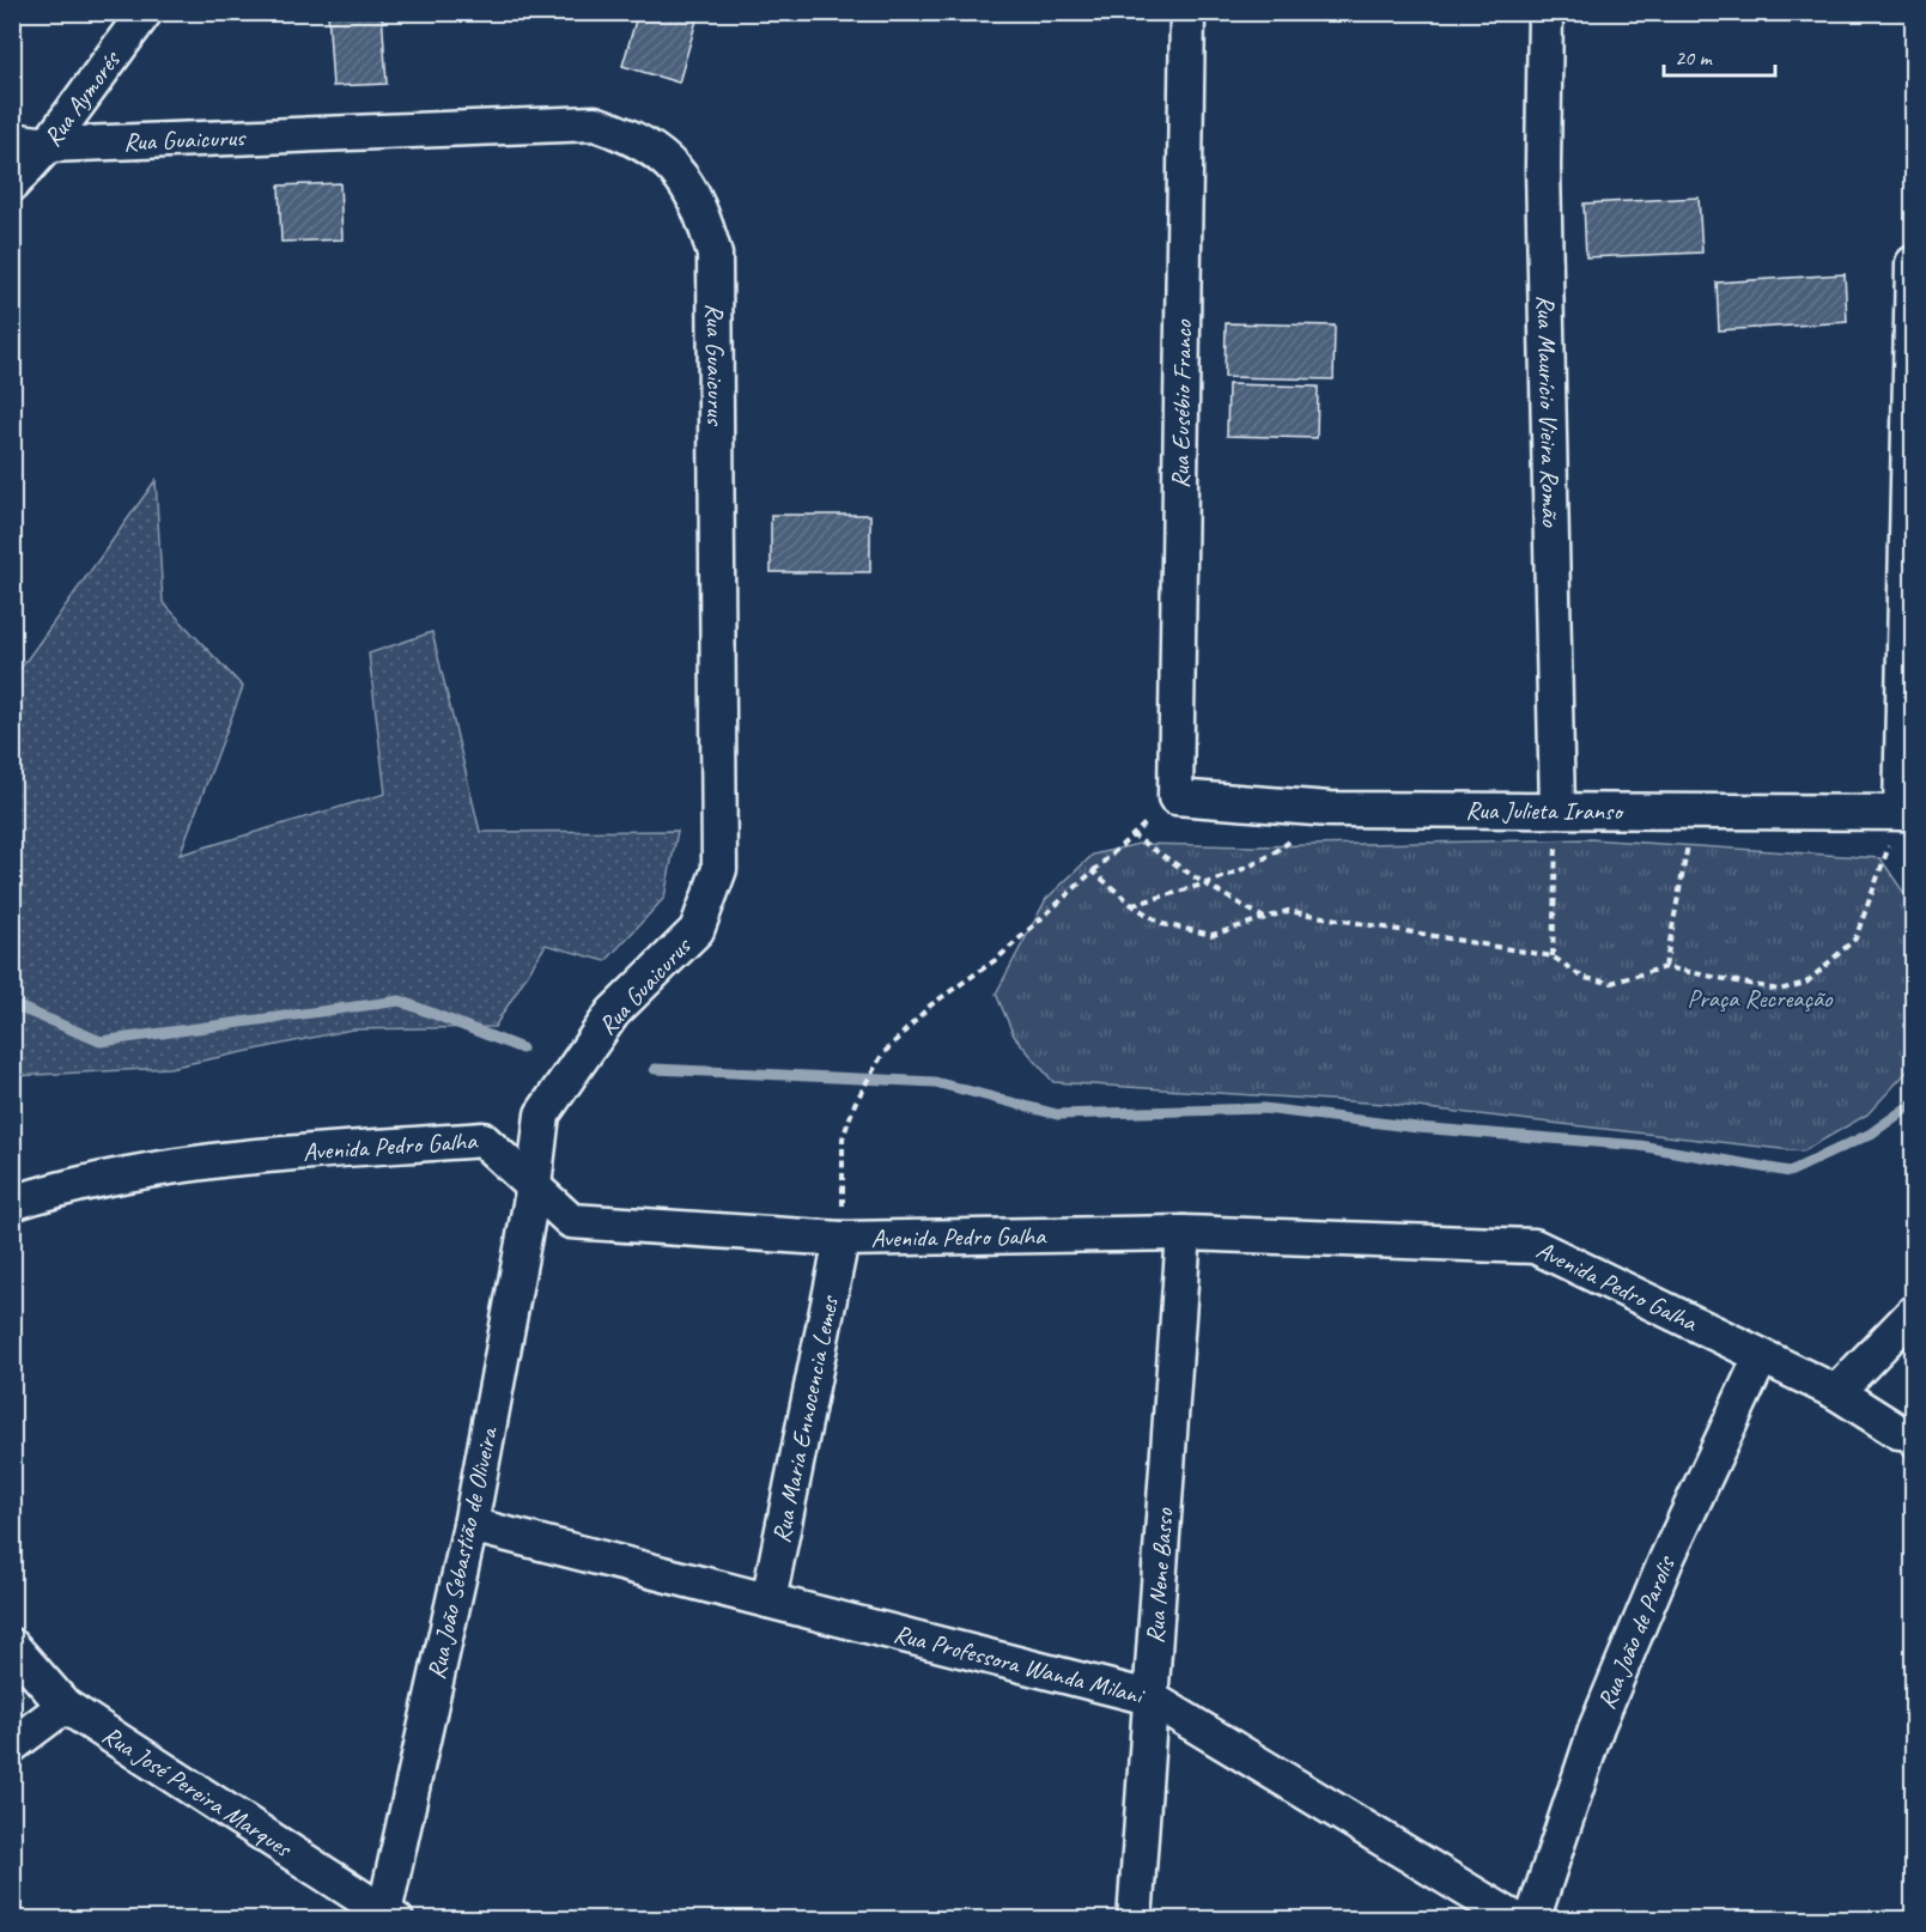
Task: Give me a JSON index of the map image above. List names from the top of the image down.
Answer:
{
  "streets": {
    "street": [
      "Rua Aymorés",
      "Rua Guaicurus",
      "Rua Eusébio Franco",
      "Rua Maurício Vieira Romão",
      "Rua Julieta Iranso",
      "Avenida Pedro Galha",
      "Rua Maria Ennocencia Lemes",
      "Rua João Sebastião de Oliveira",
      "Rua Nene Basso",
      "Rua João de Parolis",
      "Rua Professora Wanda Milani",
      "Rua José Pereira Marques"
    ]
  },
  "crossings": [
    ["Rua Aymorés", "Rua Guaicurus"],
    ["Rua Guaicurus", "Avenida Pedro Galha"],
    ["Rua Guaicurus", "Rua João Sebastião de Oliveira"],
    ["Rua Eusébio Franco", "Rua Julieta Iranso"],
    ["Rua Maurício Vieira Romão", "Rua Julieta Iranso"],
    ["Avenida Pedro Galha", "Rua Maria Ennocencia Lemes"],
    ["Avenida Pedro Galha", "Rua João Sebastião de Oliveira"],
    ["Avenida Pedro Galha", "Rua Nene Basso"],
    ["Avenida Pedro Galha", "Rua João de Parolis"],
    ["Rua Maria Ennocencia Lemes", "Rua Professora Wanda Milani"],
    ["Rua João Sebastião de Oliveira", "Rua Professora Wanda Milani"],
    ["Rua João Sebastião de Oliveira", "Rua José Pereira Marques"],
    ["Rua Nene Basso", "Rua Professora Wanda Milani"]
  ],
  "parks": ["Praça Recreação"],
  "scale_bar": "20 m"
}
